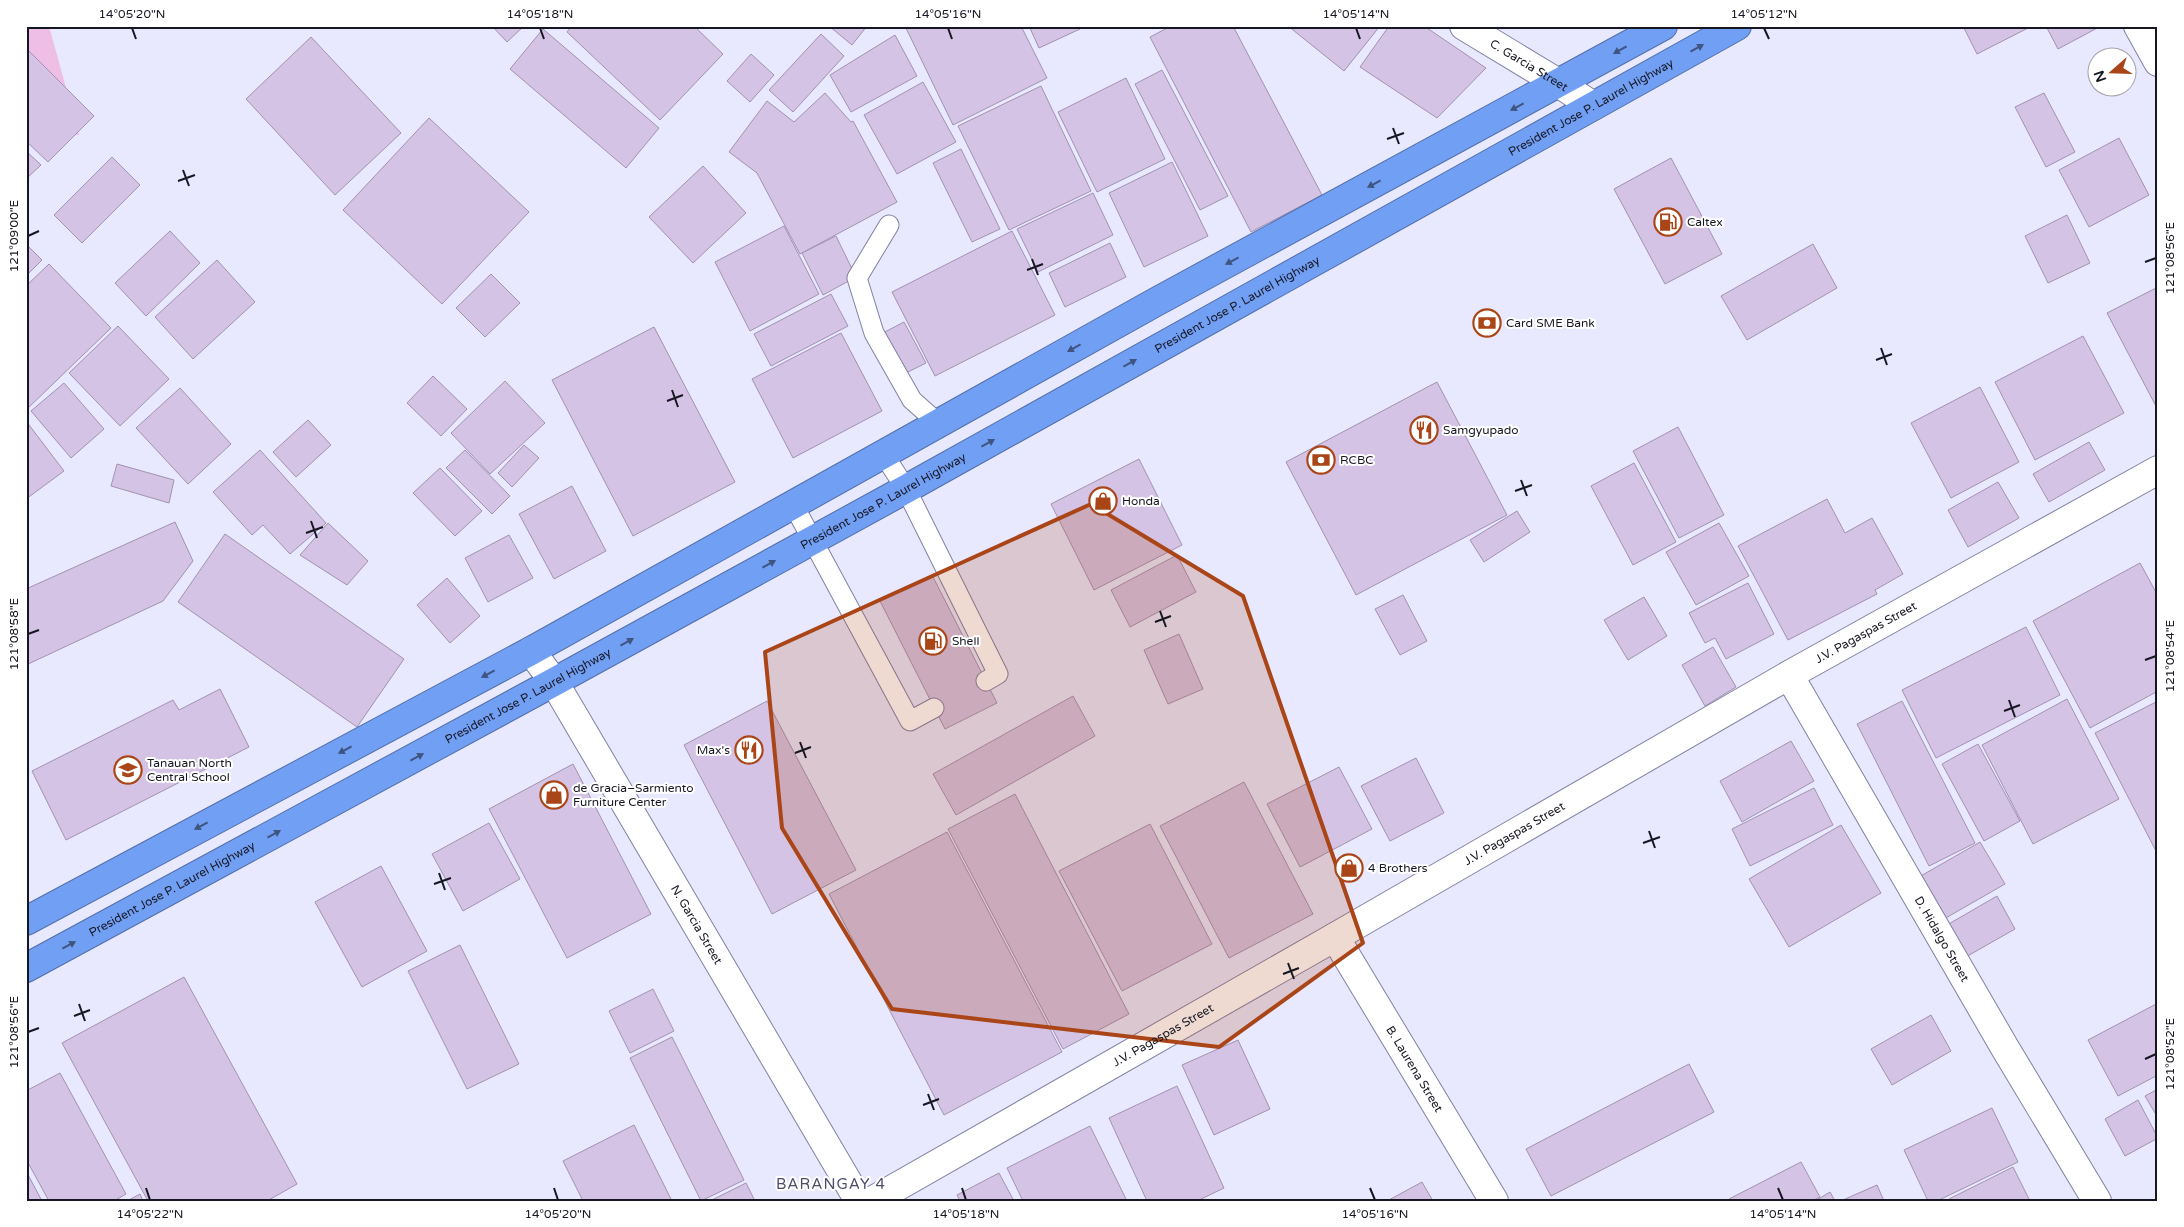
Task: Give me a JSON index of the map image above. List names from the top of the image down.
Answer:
{
  "streets": {
    "highway": ["President Jose P. Laurel Highway"],
    "street": [
      "C. Garcia Street",
      "J.V. Pagaspas Street",
      "N. Garcia Street",
      "D. Hidalgo Street",
      "B. Laurena Street"
    ]
  },
  "crossings": [
    ["C. Garcia Street", "President Jose P. Laurel Highway"],
    ["President Jose P. Laurel Highway", "N. Garcia Street"],
    ["J.V. Pagaspas Street", "D. Hidalgo Street"],
    ["J.V. Pagaspas Street", "B. Laurena Street"]
  ],
  "districts": ["BARANGAY 4"],
  "places": {
    "fuel station": ["Caltex", "Shell"],
    "bank": ["Card SME Bank", "RCBC"],
    "restaurant": ["Samgyupado", "Max's"],
    "shop": ["Honda", "de Gracia–Sarmiento Furniture Center", "4 Brothers"],
    "school or university": ["Tanauan North Central School"]
  },
  "north": "left",
  "coordinates": [
    "14°05'20\"N",
    "14°05'18\"N",
    "14°05'16\"N",
    "14°05'14\"N",
    "14°05'12\"N",
    "121°09'00\"E",
    "121°08'56\"E",
    "121°08'58\"E",
    "121°08'54\"E",
    "121°08'52\"E",
    "14°05'22\"N"
  ]
}
